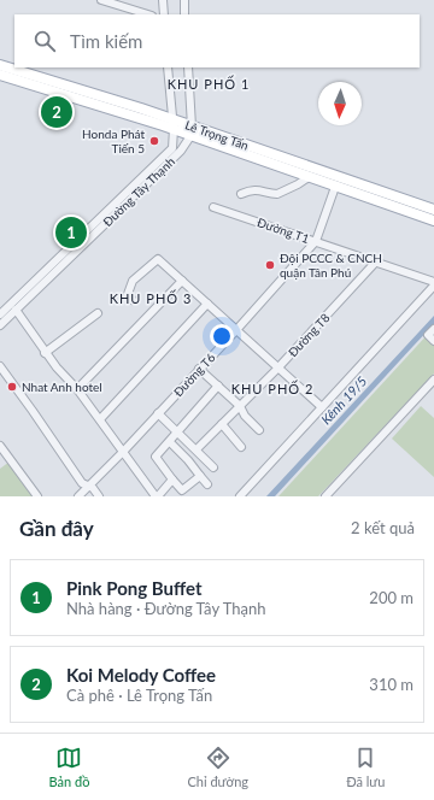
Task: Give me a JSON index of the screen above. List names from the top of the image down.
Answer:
{
  "streets": {
    "main road": ["Lê Trọng Tấn"],
    "street": [
      "Đường Tây Thạnh",
      "Đường T1",
      "Đường T8",
      "Đường T6"
    ]
  },
  "crossings": [
    ["Lê Trọng Tấn", "Đường Tây Thạnh"],
    ["Lê Trọng Tấn", "Đường T6"],
    ["Đường T1", "Đường T8"],
    ["Đường T1", "Đường T6"]
  ],
  "districts": ["KHU PHỐ 1", "KHU PHỐ 3", "KHU PHỐ 2"],
  "water": ["Kênh 19/5"],
  "places": ["Honda Phát Tiến 5", "Đội PCCC & CNCH quận Tân Phú", "Nhat Anh hotel"],
  "north": "bottom",
  "page": {
    "search": "Tìm kiếm",
    "pins": ["2", "1"],
    "heading": ["Gần đây", "2 kết quả"],
    "list": [
      {
        "mark": "1",
        "name": "Pink Pong Buffet",
        "note": "Nhà hàng · Đường Tây Thạnh",
        "value": "200 m"
      },
      {
        "mark": "2",
        "name": "Koi Melody Coffee",
        "note": "Cà phê · Lê Trọng Tấn",
        "value": "310 m"
      }
    ],
    "nav": ["Bản đồ", "Chỉ đường", "Đã lưu"]
  }
}
